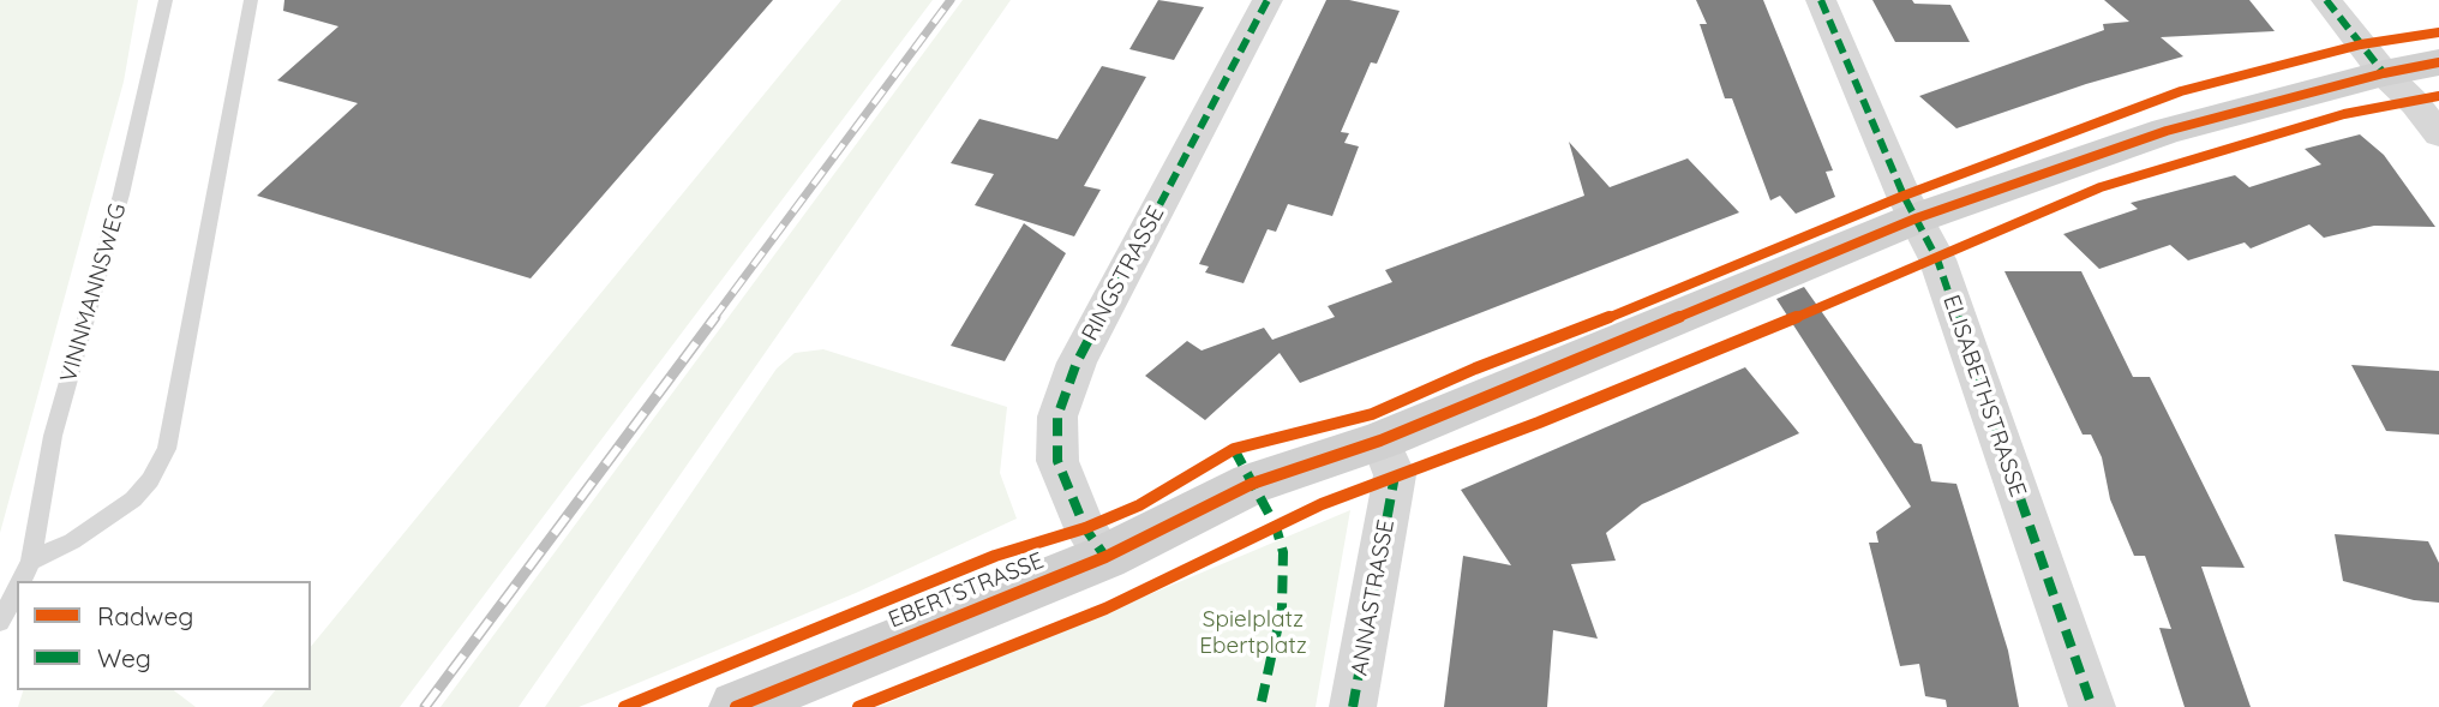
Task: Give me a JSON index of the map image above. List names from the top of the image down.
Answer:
{
  "streets": {
    "street": [
      "RINGSTRASSE",
      "ELISABETHSTRASSE",
      "EBERTSTRASSE",
      "ANNASTRASSE"
    ],
    "lane": ["VINNMANNSWEG"]
  },
  "crossings": [
    ["RINGSTRASSE", "EBERTSTRASSE"],
    ["ELISABETHSTRASSE", "EBERTSTRASSE"],
    ["EBERTSTRASSE", "ANNASTRASSE"]
  ],
  "parks": ["Spielplatz Ebertplatz"],
  "legend": ["Radweg", "Weg"]
}
